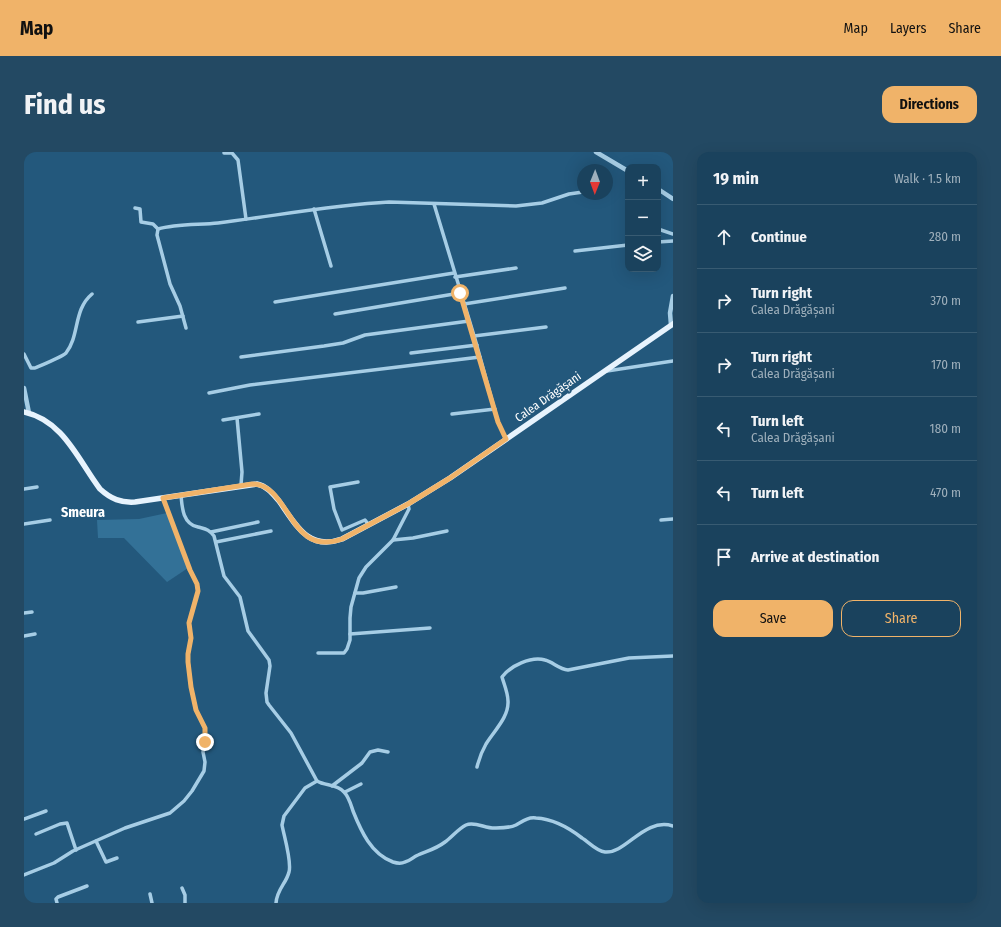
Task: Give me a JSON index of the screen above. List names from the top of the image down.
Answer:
{
  "streets": {
    "main road": ["Calea Drăgășani"]
  },
  "districts": ["Smeura"],
  "north": "bottom",
  "page": {
    "header": "Map",
    "nav": ["Map", "Layers", "Share"],
    "buttons": [
      "Directions",
      ["Save", "Share"]
    ],
    "title": "Find us",
    "heading": ["19 min", "Walk · 1.5 km"],
    "map_buttons": ["+", "−"],
    "list": [
      ["Continue", "280 m"],
      ["Turn right", "Calea Drăgășani", "370 m"],
      ["Turn right", "Calea Drăgășani", "170 m"],
      ["Turn left", "Calea Drăgășani", "180 m"],
      ["Turn left", "470 m"],
      "Arrive at destination"
    ]
  }
}
